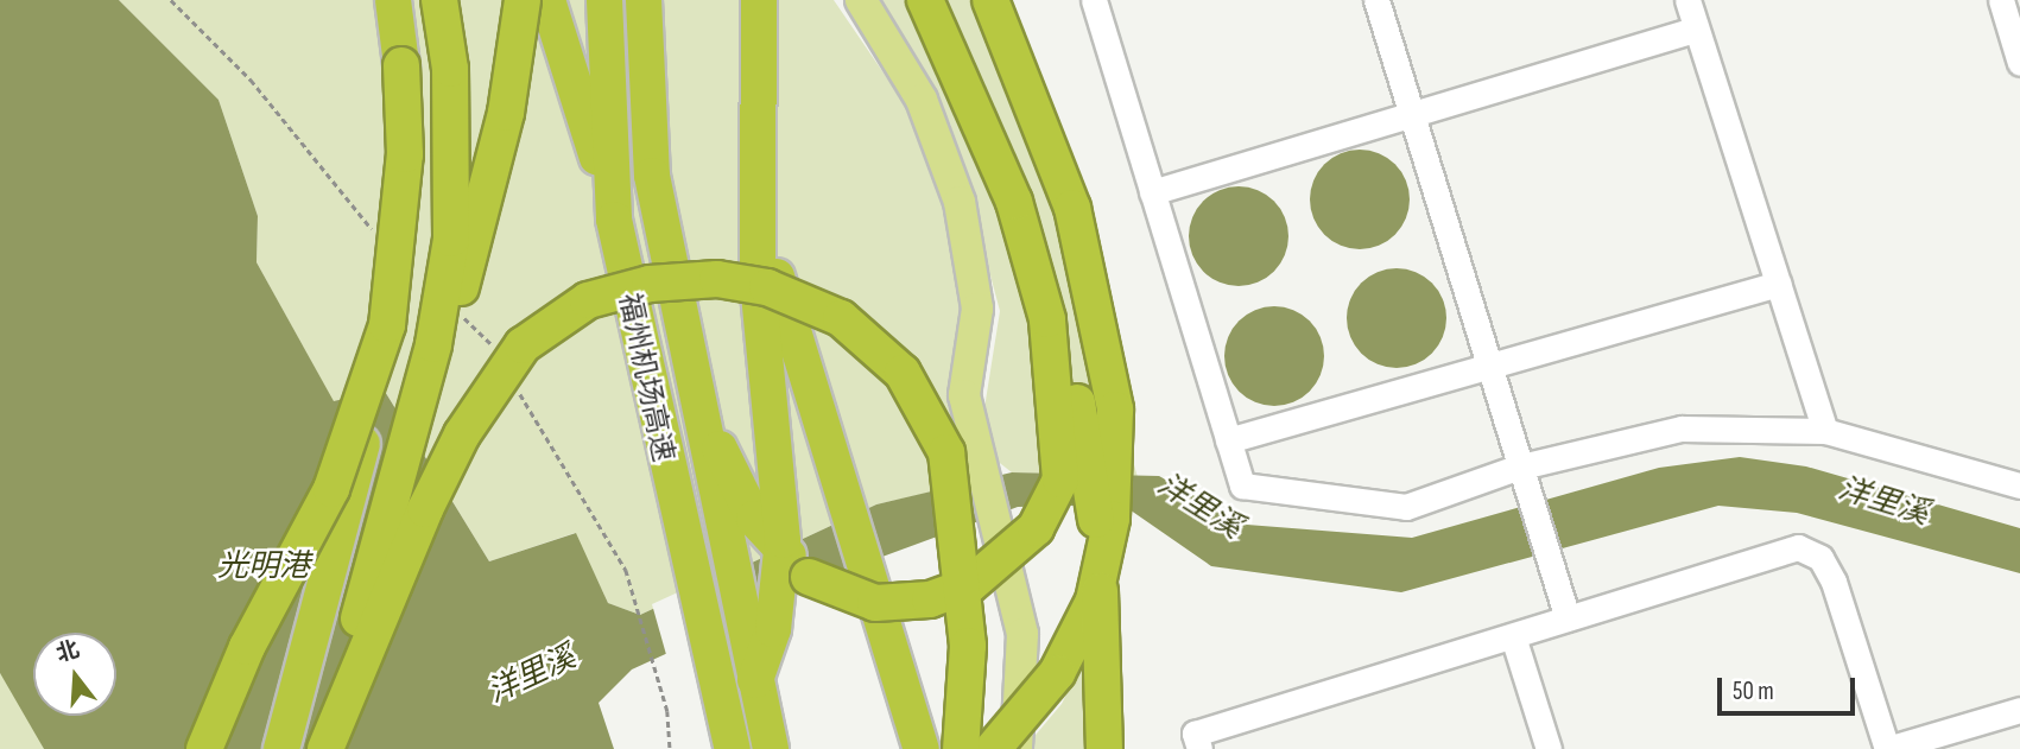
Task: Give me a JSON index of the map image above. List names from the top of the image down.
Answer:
{
  "streets": {
    "highway": ["福州机场高速"]
  },
  "water": ["洋里溪", "光明港"],
  "scale_bar": "50 m",
  "north": "top"
}
